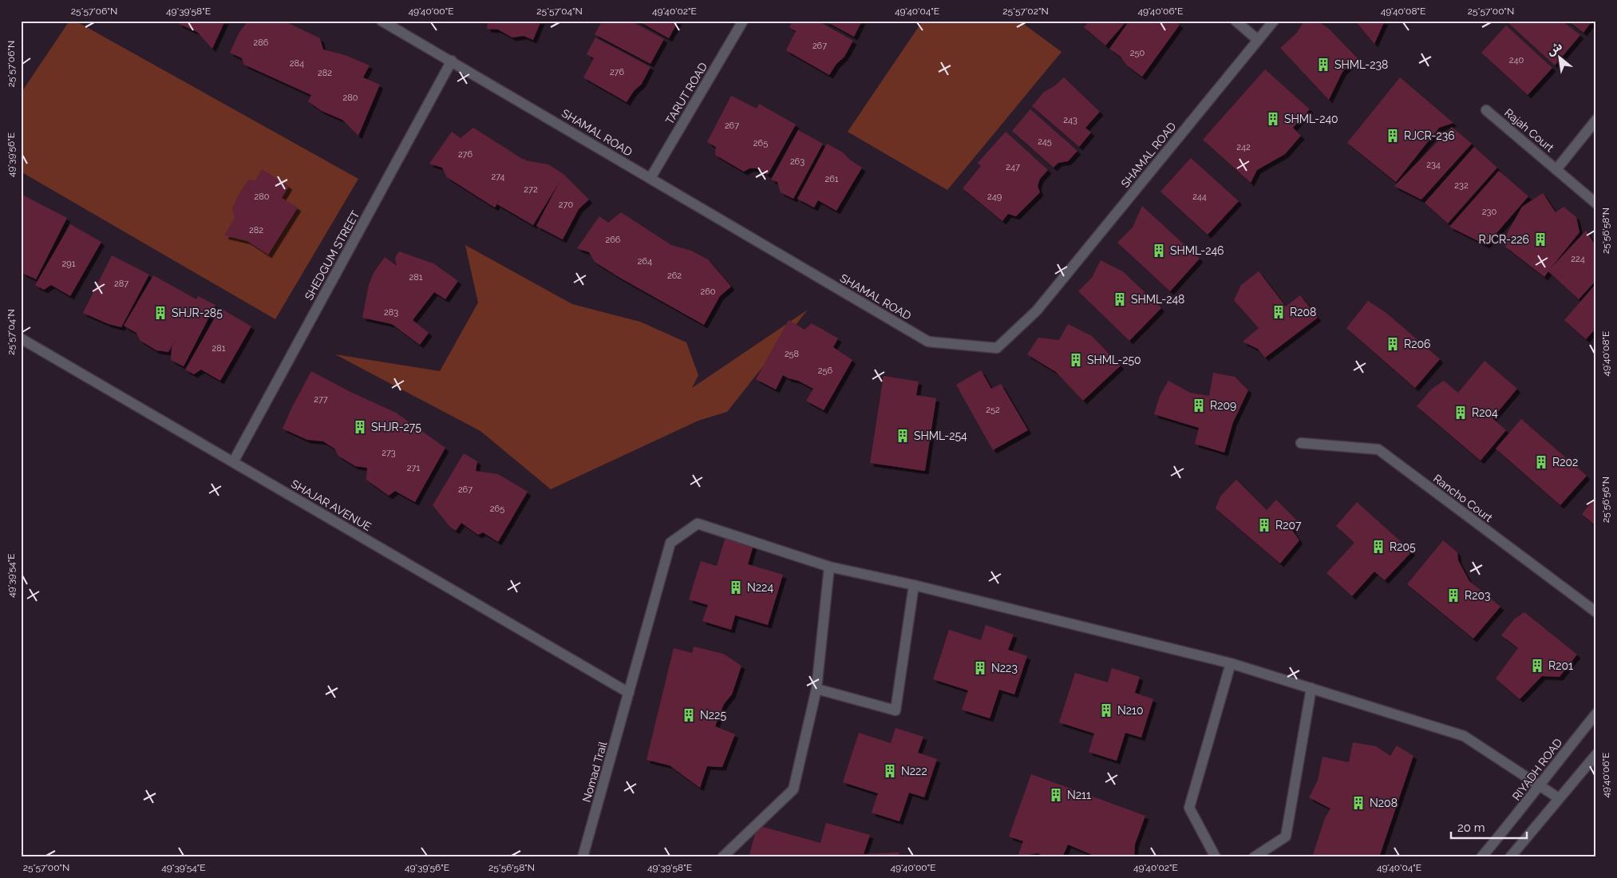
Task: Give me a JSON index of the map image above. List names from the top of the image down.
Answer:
{
  "streets": {
    "street": [
      "TARUT ROAD",
      "Rajah Court",
      "SHAMAL ROAD",
      "SHEDGUM STREET",
      "Rancho Court",
      "SHAJAR AVENUE",
      "RIYADH ROAD",
      "Nomad Trail"
    ]
  },
  "crossings": [
    ["TARUT ROAD", "SHAMAL ROAD"],
    ["SHAMAL ROAD", "SHEDGUM STREET"],
    ["SHEDGUM STREET", "SHAJAR AVENUE"],
    ["SHAJAR AVENUE", "Nomad Trail"]
  ],
  "places": {
    "building": [
      "SHML-238",
      "SHML-240",
      "RJCR-236",
      "RJCR-226",
      "SHML-246",
      "SHML-248",
      "R208",
      "SHJR-285",
      "R206",
      "SHML-250",
      "R209",
      "R204",
      "SHJR-275",
      "SHML-254",
      "R202",
      "R207",
      "R205",
      "N224",
      "R203",
      "R201",
      "N223",
      "N210",
      "N225",
      "N222",
      "N211",
      "N208"
    ]
  },
  "house_numbers": [
    "286",
    "267",
    "250",
    "240",
    "284",
    "276",
    "282",
    "280",
    "243",
    "267",
    "245",
    "265",
    "242",
    "276",
    "263",
    "234",
    "247",
    "274",
    "261",
    "232",
    "272",
    "280",
    "249",
    "244",
    "270",
    "230",
    "282",
    "266",
    "224",
    "264",
    "291",
    "262",
    "281",
    "287",
    "260",
    "283",
    "281",
    "258",
    "256",
    "277",
    "252",
    "273",
    "271",
    "267",
    "265"
  ],
  "scale_bar": "20 m",
  "north": "top left",
  "coordinates": [
    "25°57'06\"N",
    "49°39'58\"E",
    "49°40'00\"E",
    "25°57'04\"N",
    "49°40'02\"E",
    "49°40'04\"E",
    "25°57'02\"N",
    "49°40'06\"E",
    "49°40'08\"E",
    "25°57'00\"N",
    "49°39'56\"E",
    "25°56'58\"N",
    "25°56'56\"N",
    "49°39'54\"E"
  ]
}
